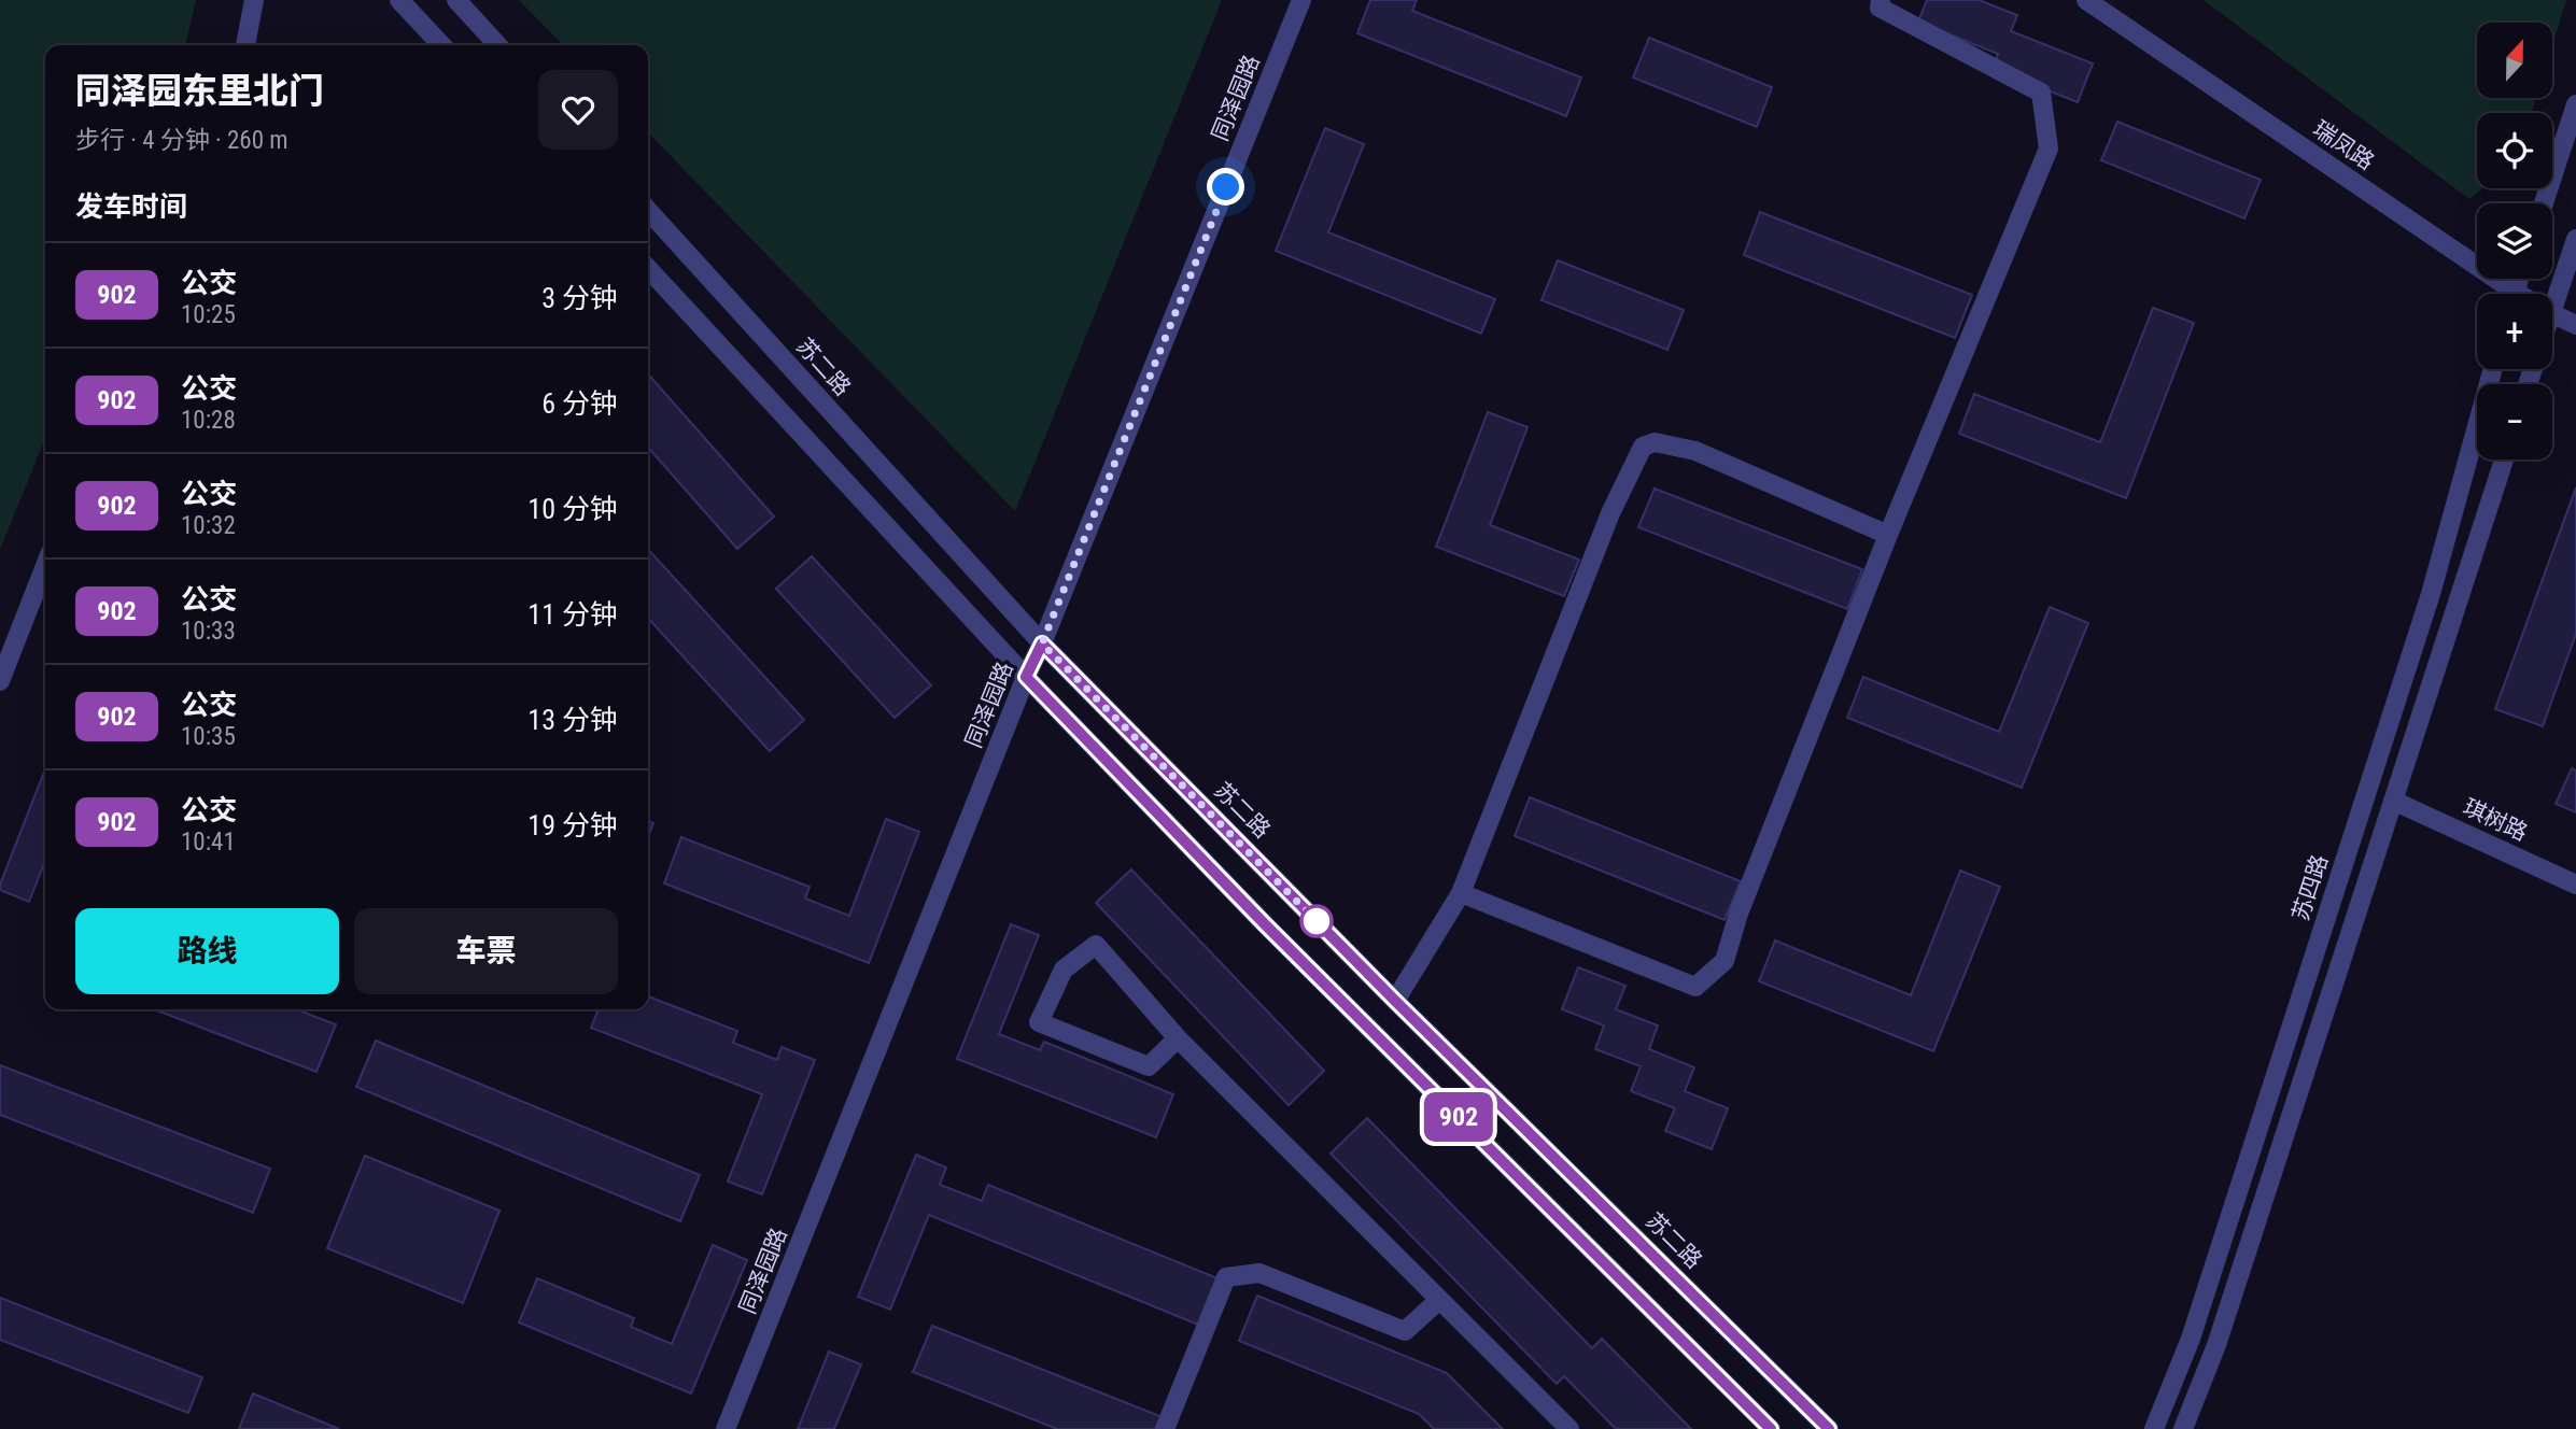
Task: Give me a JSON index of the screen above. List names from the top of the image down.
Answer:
{
  "streets": {
    "street": [
      "同泽园路",
      "瑞凤路",
      "苏二路",
      "琪树路",
      "苏四路"
    ]
  },
  "crossings": [
    ["同泽园路", "苏二路"]
  ],
  "lines": ["bus line 902"],
  "north": "top",
  "page": {
    "on_map": "902",
    "map_buttons": ["+", "−"],
    "heading": [
      ["同泽园东里北门", "步行 · 4 分钟 · 260 m"],
      "发车时间"
    ],
    "list": [
      {
        "mark": "902",
        "name": "公交",
        "note": "10:25",
        "value": "3 分钟"
      },
      {
        "mark": "902",
        "name": "公交",
        "note": "10:28",
        "value": "6 分钟"
      },
      {
        "mark": "902",
        "name": "公交",
        "note": "10:32",
        "value": "10 分钟"
      },
      {
        "mark": "902",
        "name": "公交",
        "note": "10:33",
        "value": "11 分钟"
      },
      {
        "mark": "902",
        "name": "公交",
        "note": "10:35",
        "value": "13 分钟"
      },
      {
        "mark": "902",
        "name": "公交",
        "note": "10:41",
        "value": "19 分钟"
      }
    ],
    "buttons": ["路线", "车票"]
  }
}
